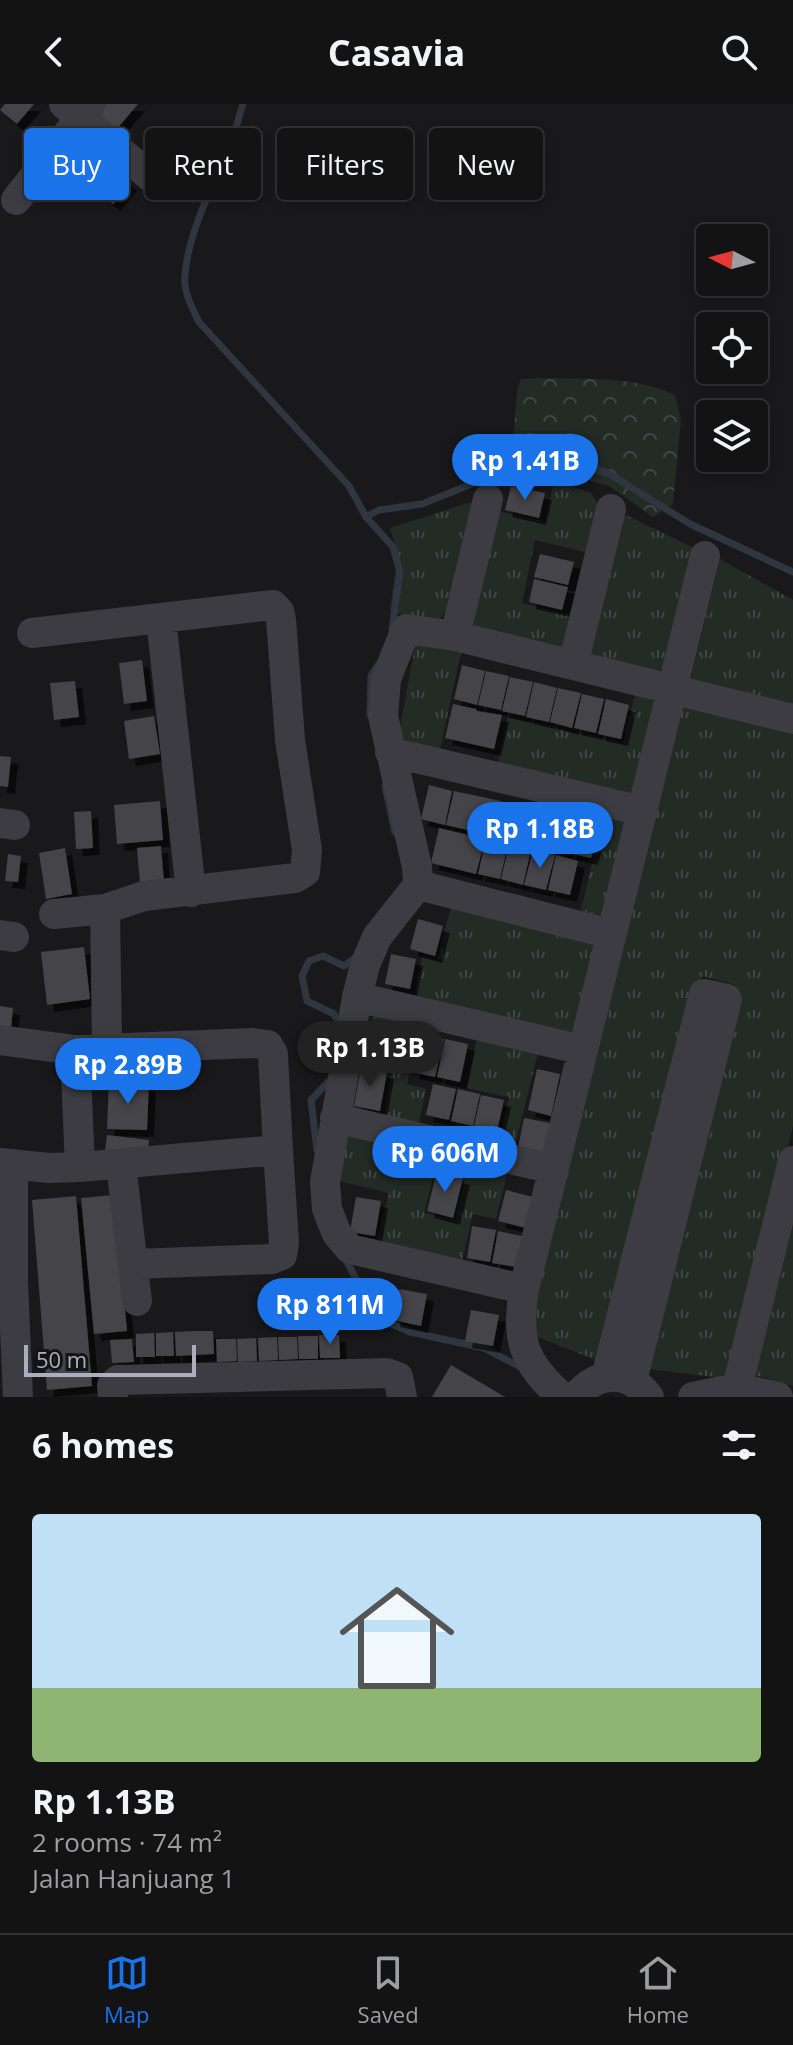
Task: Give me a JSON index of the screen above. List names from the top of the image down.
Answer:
{
  "scale_bar": "50 m",
  "north": "left",
  "page": {
    "header": "Casavia",
    "chip": [
      "Buy",
      "Rent",
      "Filters",
      "New"
    ],
    "price": [
      "Rp 1.41B",
      "Rp 1.18B",
      "Rp 1.13B",
      "Rp 2.89B",
      "Rp 606M",
      "Rp 811M"
    ],
    "scale": "50 m",
    "heading": "6 homes",
    "list": [
      {
        "name": "Rp 1.13B",
        "note": "2 rooms · 74 m² · Jalan Hanjuang 1"
      }
    ],
    "tabs": ["Map", "Saved", "Home"]
  }
}
